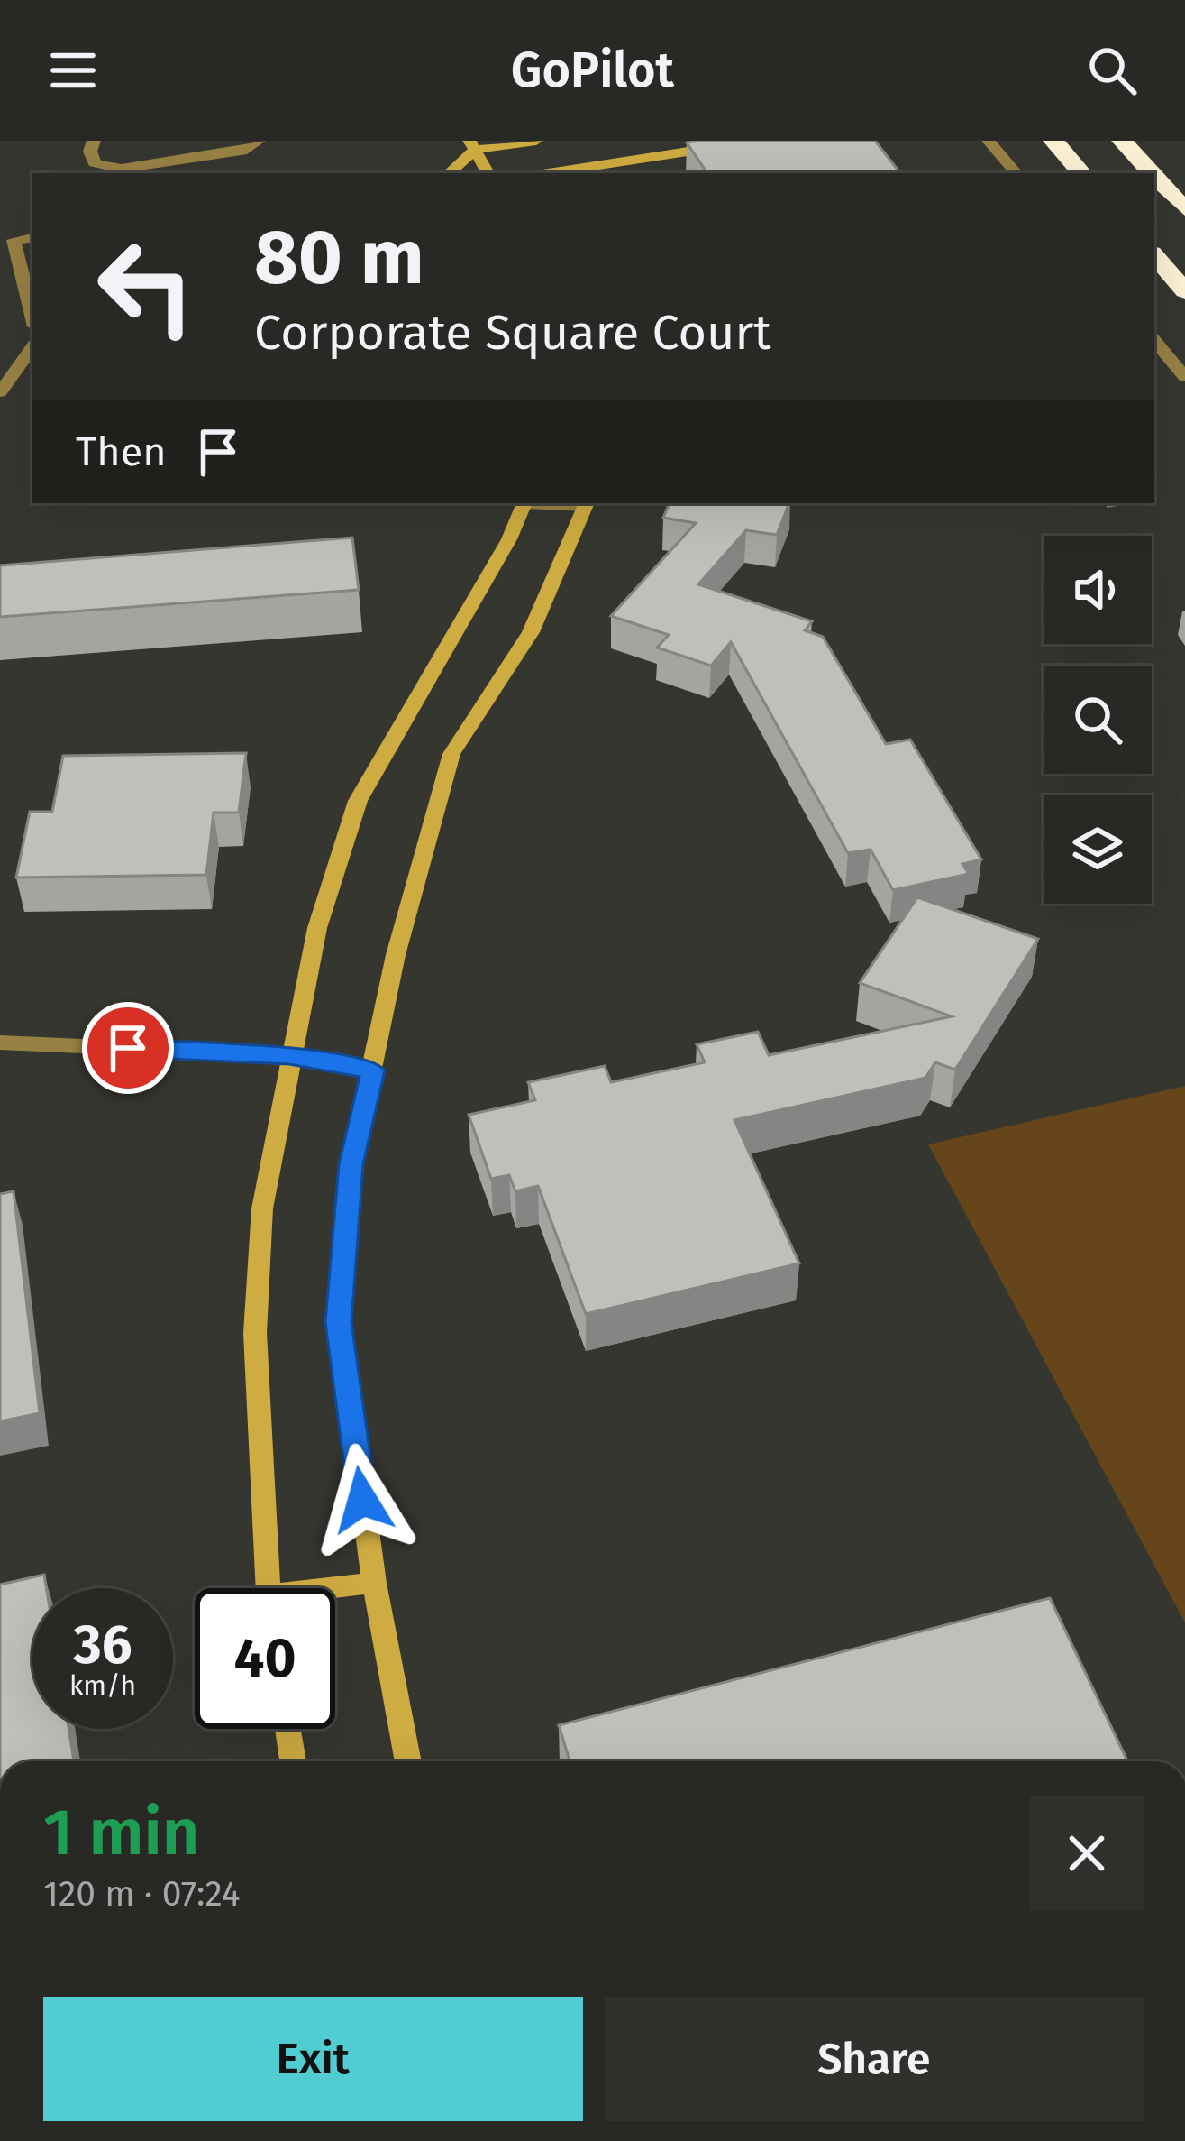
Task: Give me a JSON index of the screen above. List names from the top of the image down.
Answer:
{
  "page": {
    "header": "GoPilot",
    "turn": ["80 m", "Corporate Square Court"],
    "then": "Then",
    "speed": "36 km/h",
    "limit": "40",
    "heading": ["1 min", "120 m · 07:24"],
    "buttons": ["Exit", "Share"]
  }
}
